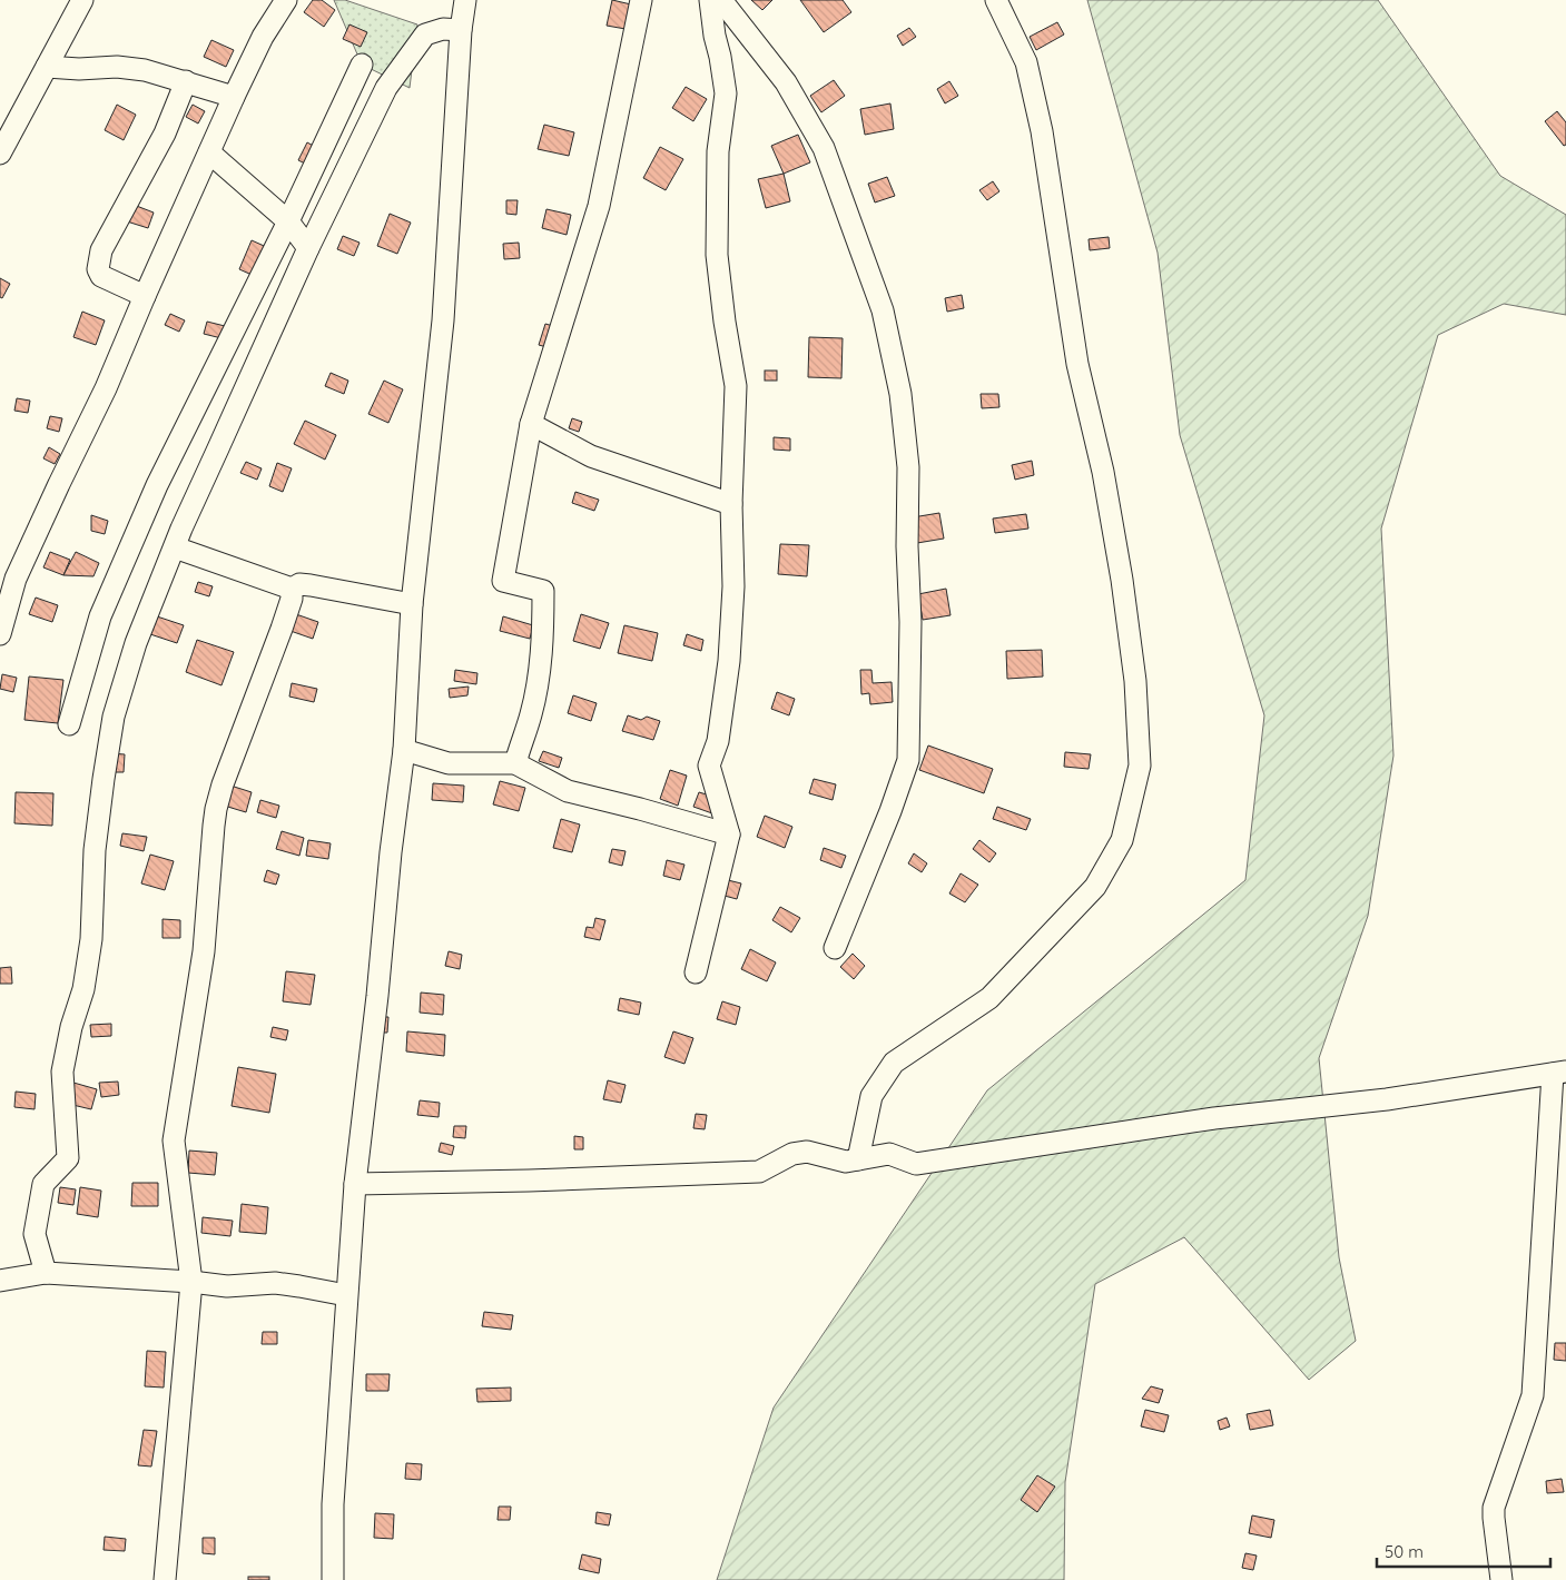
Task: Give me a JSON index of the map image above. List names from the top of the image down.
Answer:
{
  "scale_bar": "50 m"
}
